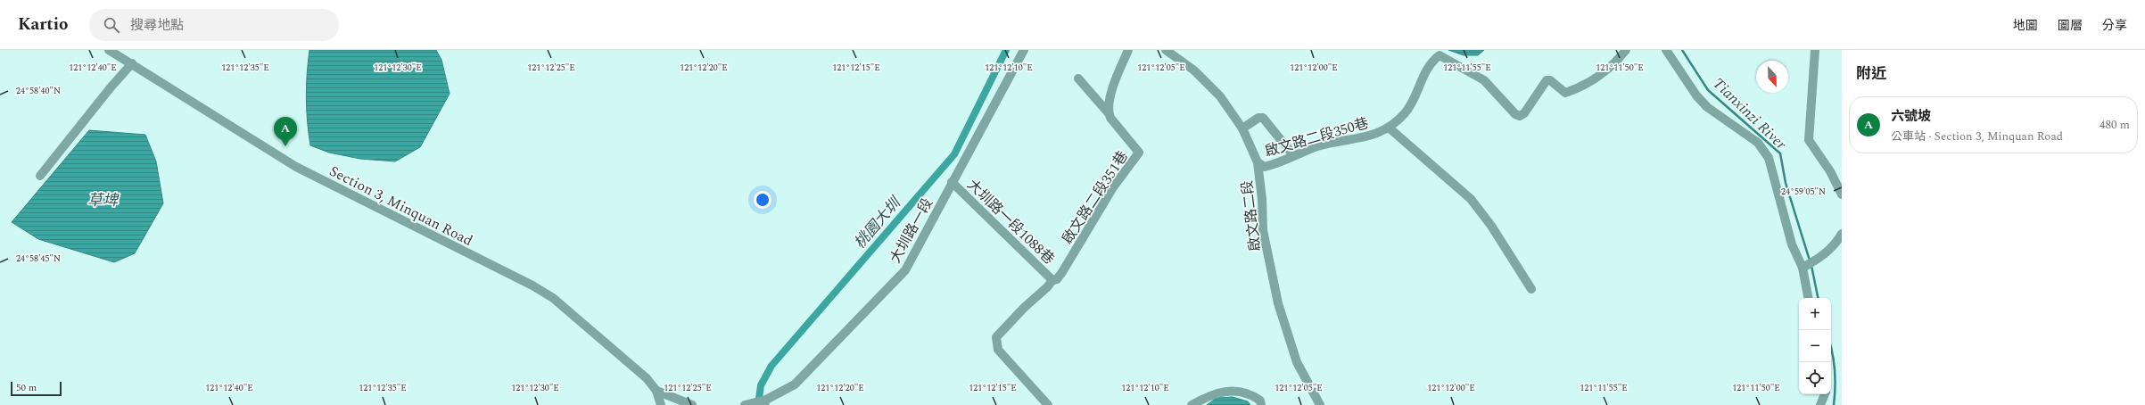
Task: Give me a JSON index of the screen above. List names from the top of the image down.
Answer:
{
  "streets": {
    "street": [
      "啟文路二段350巷",
      "啟文路二段351巷",
      "Section 3, Minquan Road",
      "啟文路二段",
      "大圳路一段1088巷",
      "大圳路一段"
    ]
  },
  "crossings": [
    ["啟文路二段350巷", "啟文路二段"],
    ["啟文路二段351巷", "大圳路一段1088巷"],
    ["大圳路一段1088巷", "大圳路一段"]
  ],
  "water": ["Tianxinzi River", "草埤", "桃園大圳"],
  "scale_bar": "50 m",
  "north": "bottom",
  "page": {
    "header": "Kartio",
    "search": "搜尋地點",
    "nav": ["地圖", "圖層", "分享"],
    "heading": "附近",
    "list": [
      {
        "mark": "A",
        "name": "六號坡",
        "note": "公車站 · Section 3, Minquan Road",
        "value": "480 m"
      }
    ],
    "pins": "A",
    "map_buttons": ["+", "−"],
    "scale": "50 m"
  },
  "coordinates": [
    "121°12'40\"E",
    "121°12'35\"E",
    "121°12'30\"E",
    "121°12'25\"E",
    "121°12'20\"E",
    "121°12'15\"E",
    "121°12'10\"E",
    "121°12'05\"E",
    "121°12'00\"E",
    "121°11'55\"E",
    "121°11'50\"E",
    "24°58'40\"N",
    "24°59'05\"N",
    "24°58'45\"N"
  ]
}
